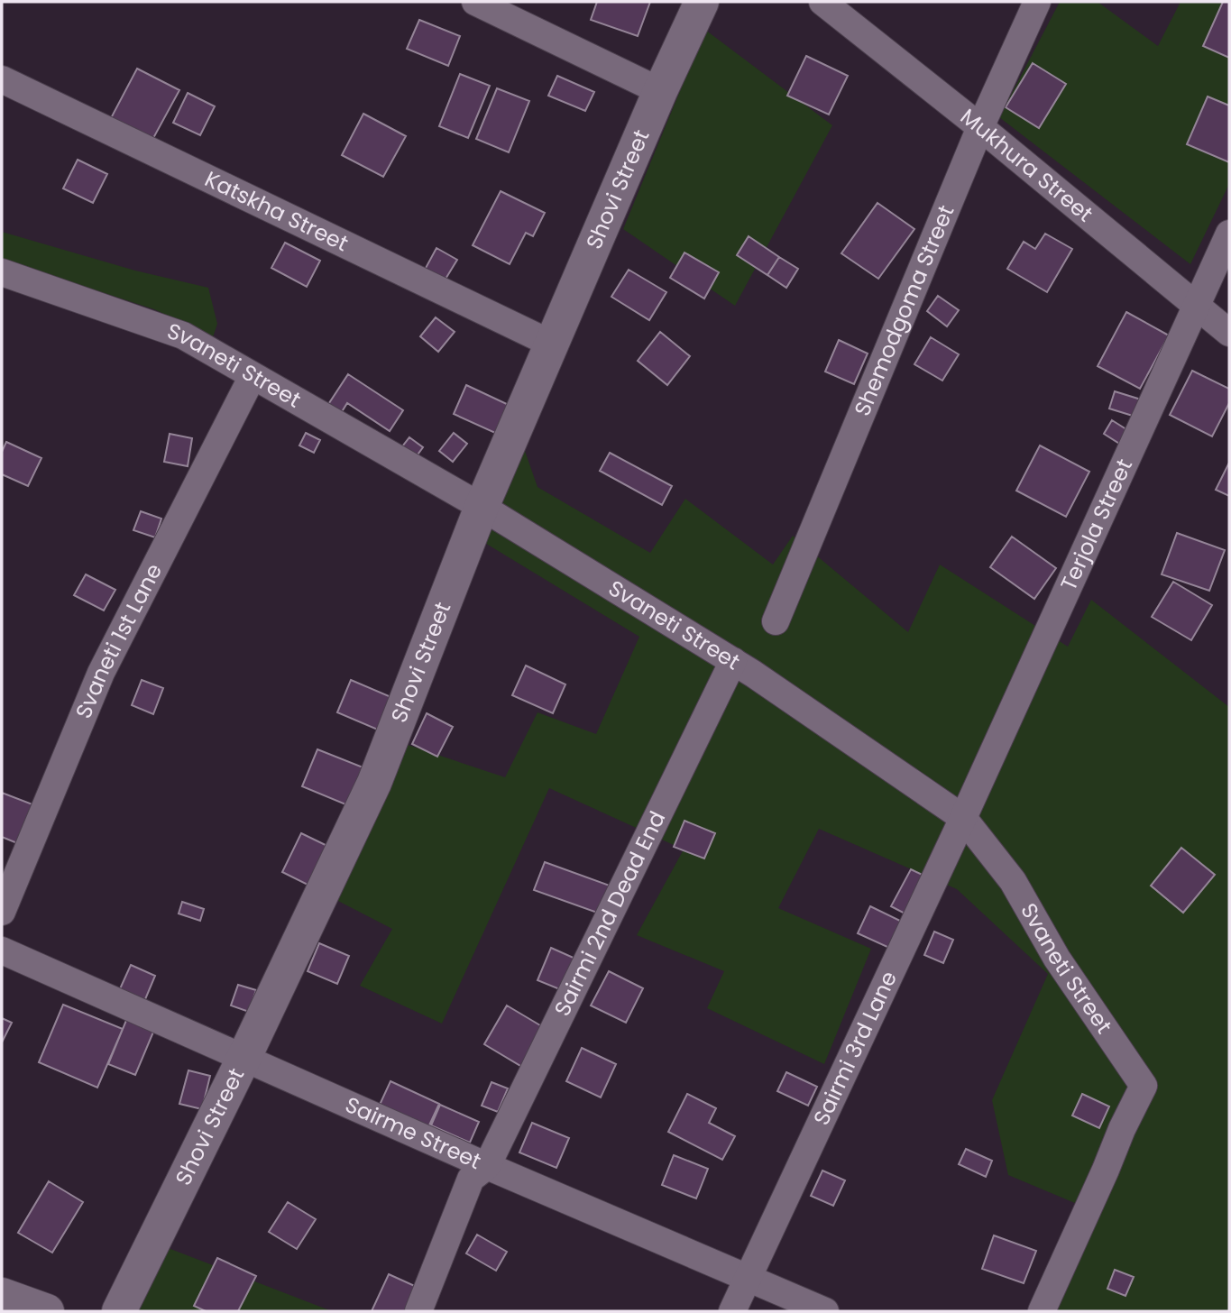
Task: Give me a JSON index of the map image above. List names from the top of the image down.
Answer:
{
  "streets": {
    "street": [
      "Mukhura Street",
      "Shovi Street",
      "Katskha Street",
      "Shemodgoma Street",
      "Svaneti Street",
      "Terjola Street",
      "Svaneti 1st Lane",
      "Sairmi 2nd Dead End",
      "Sairmi 3rd Lane",
      "Sairme Street"
    ]
  },
  "crossings": [
    ["Mukhura Street", "Shemodgoma Street"],
    ["Mukhura Street", "Terjola Street"],
    ["Shovi Street", "Katskha Street"],
    ["Shovi Street", "Svaneti Street"],
    ["Shovi Street", "Sairme Street"],
    ["Svaneti Street", "Terjola Street"],
    ["Svaneti Street", "Svaneti 1st Lane"],
    ["Svaneti Street", "Sairmi 2nd Dead End"],
    ["Svaneti Street", "Sairmi 3rd Lane"],
    ["Terjola Street", "Sairmi 3rd Lane"],
    ["Sairmi 2nd Dead End", "Sairme Street"],
    ["Sairmi 3rd Lane", "Sairme Street"]
  ]
}
